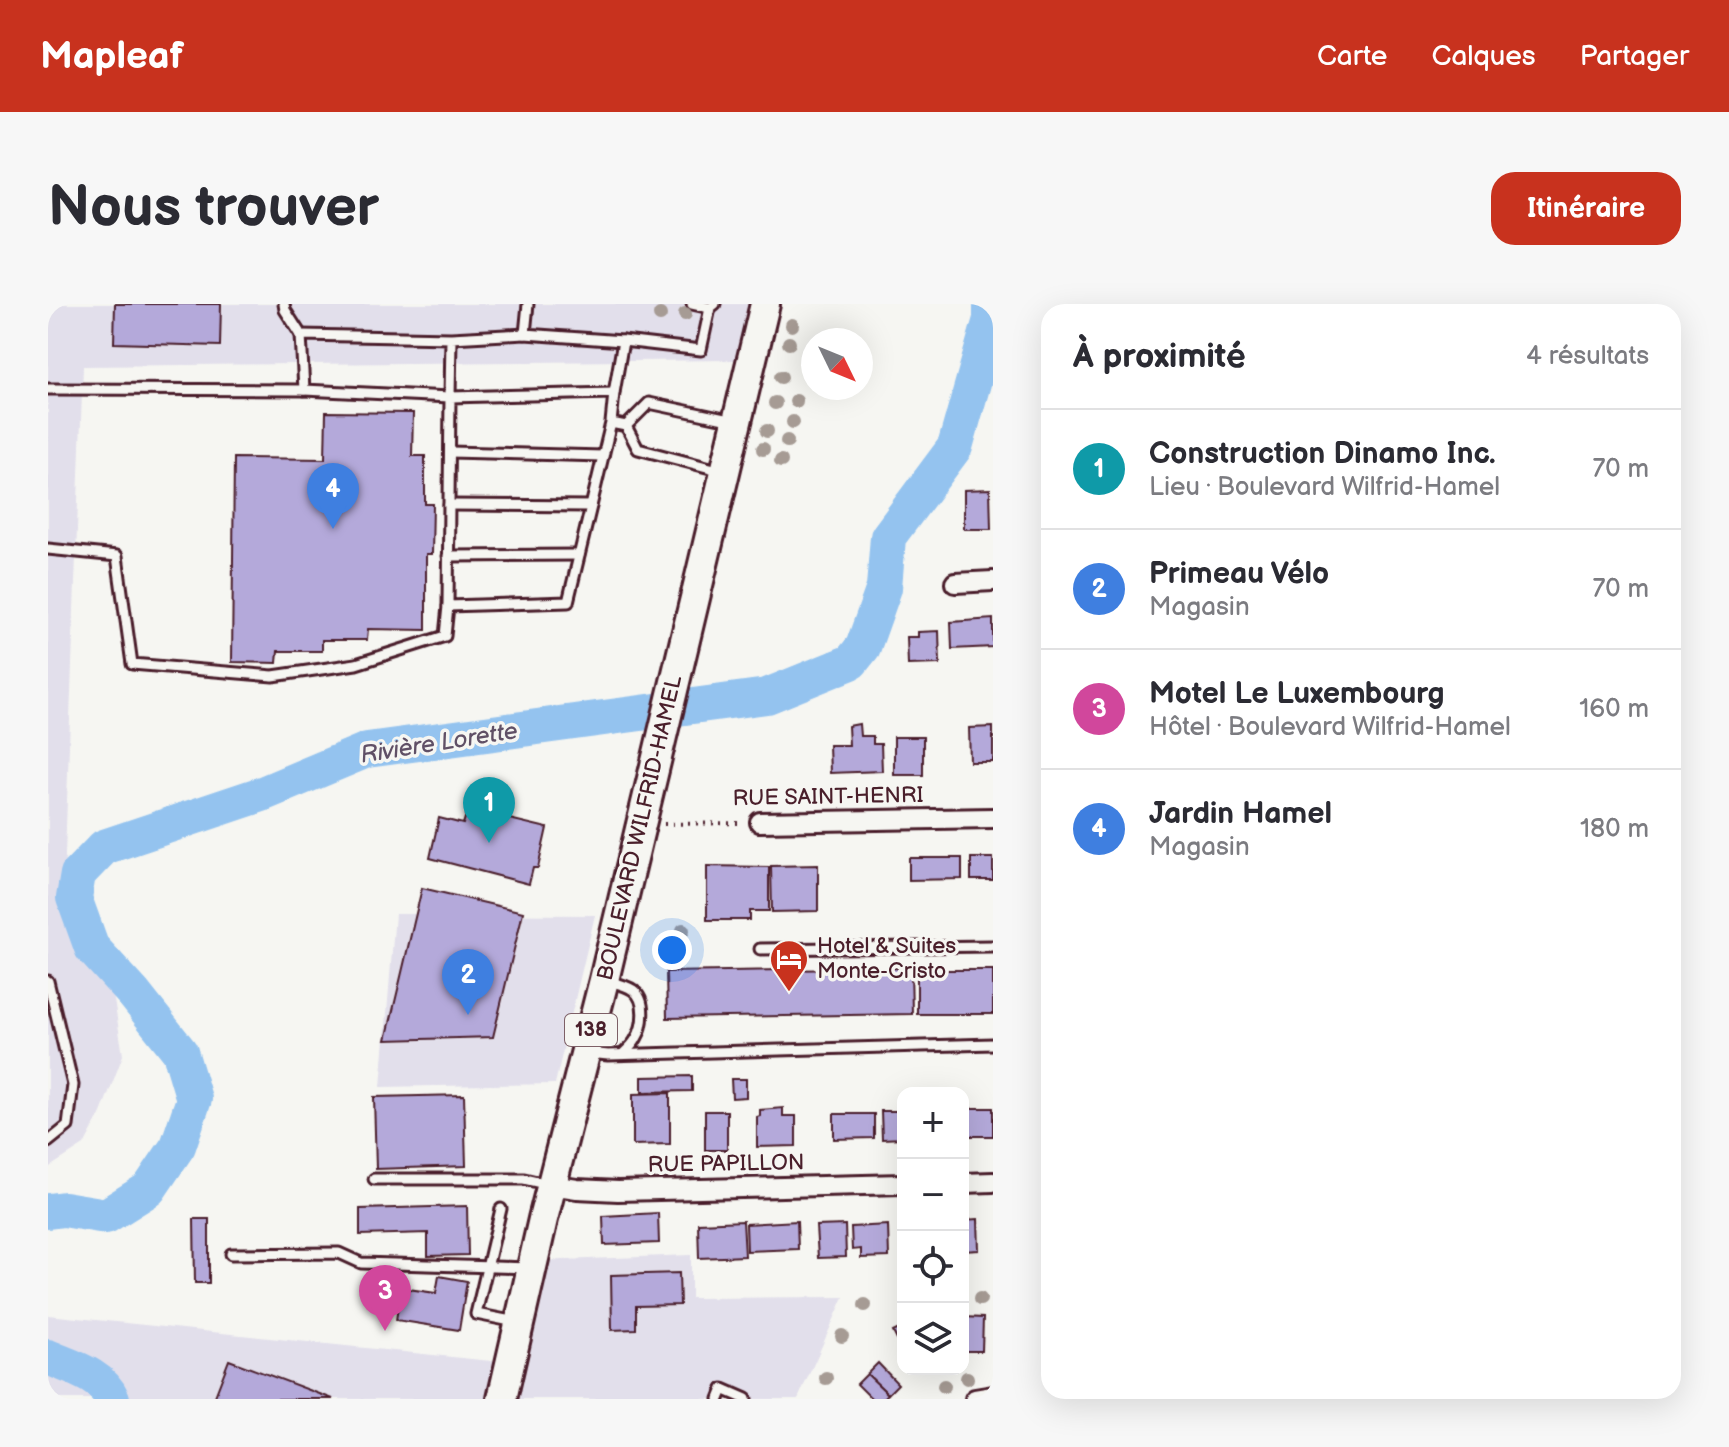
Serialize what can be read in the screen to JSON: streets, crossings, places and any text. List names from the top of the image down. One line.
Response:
{"streets":{"main road":["BOULEVARD WILFRID-HAMEL","138"],"street":["RUE SAINT-HENRI","RUE PAPILLON"]},"crossings":[["BOULEVARD WILFRID-HAMEL","RUE PAPILLON"]],"water":["Rivière Lorette"],"places":{"hotel":["Hotel & Suites Monte-Cristo"]},"north":"bottom right","page":{"header":"Mapleaf","nav":["Carte","Calques","Partager"],"buttons":"Itinéraire","title":"Nous trouver","heading":["À proximité","4 résultats"],"list":[{"mark":"1","name":"Construction Dinamo Inc.","note":"Lieu · Boulevard Wilfrid-Hamel","value":"70 m"},{"mark":"2","name":"Primeau Vélo","note":"Magasin","value":"70 m"},{"mark":"3","name":"Motel Le Luxembourg","note":"Hôtel · Boulevard Wilfrid-Hamel","value":"160 m"},{"mark":"4","name":"Jardin Hamel","note":"Magasin","value":"180 m"}],"pins":["4","1","2","3"],"map_buttons":["+","−"]}}
